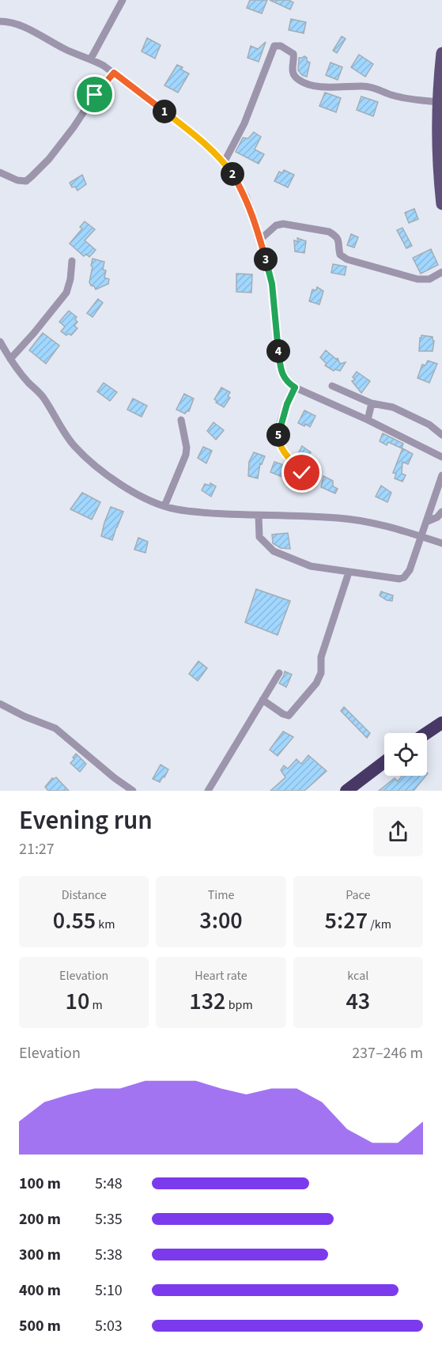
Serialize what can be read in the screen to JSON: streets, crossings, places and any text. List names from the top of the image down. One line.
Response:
{"page":{"pins":["1","2","3","4","5"],"heading":["Evening run","21:27"],"stats":[["Distance","0.55 km"],["Time","3:00"],["Pace","5:27 /km"],["Elevation","10 m"],["Heart rate","132 bpm"],["kcal","43"]],"chart":["Elevation","237–246 m"],"list":[{"name":"100 m","note":"5:48"},{"name":"200 m","note":"5:35"},{"name":"300 m","note":"5:38"},{"name":"400 m","note":"5:10"},{"name":"500 m","note":"5:03"}]}}
